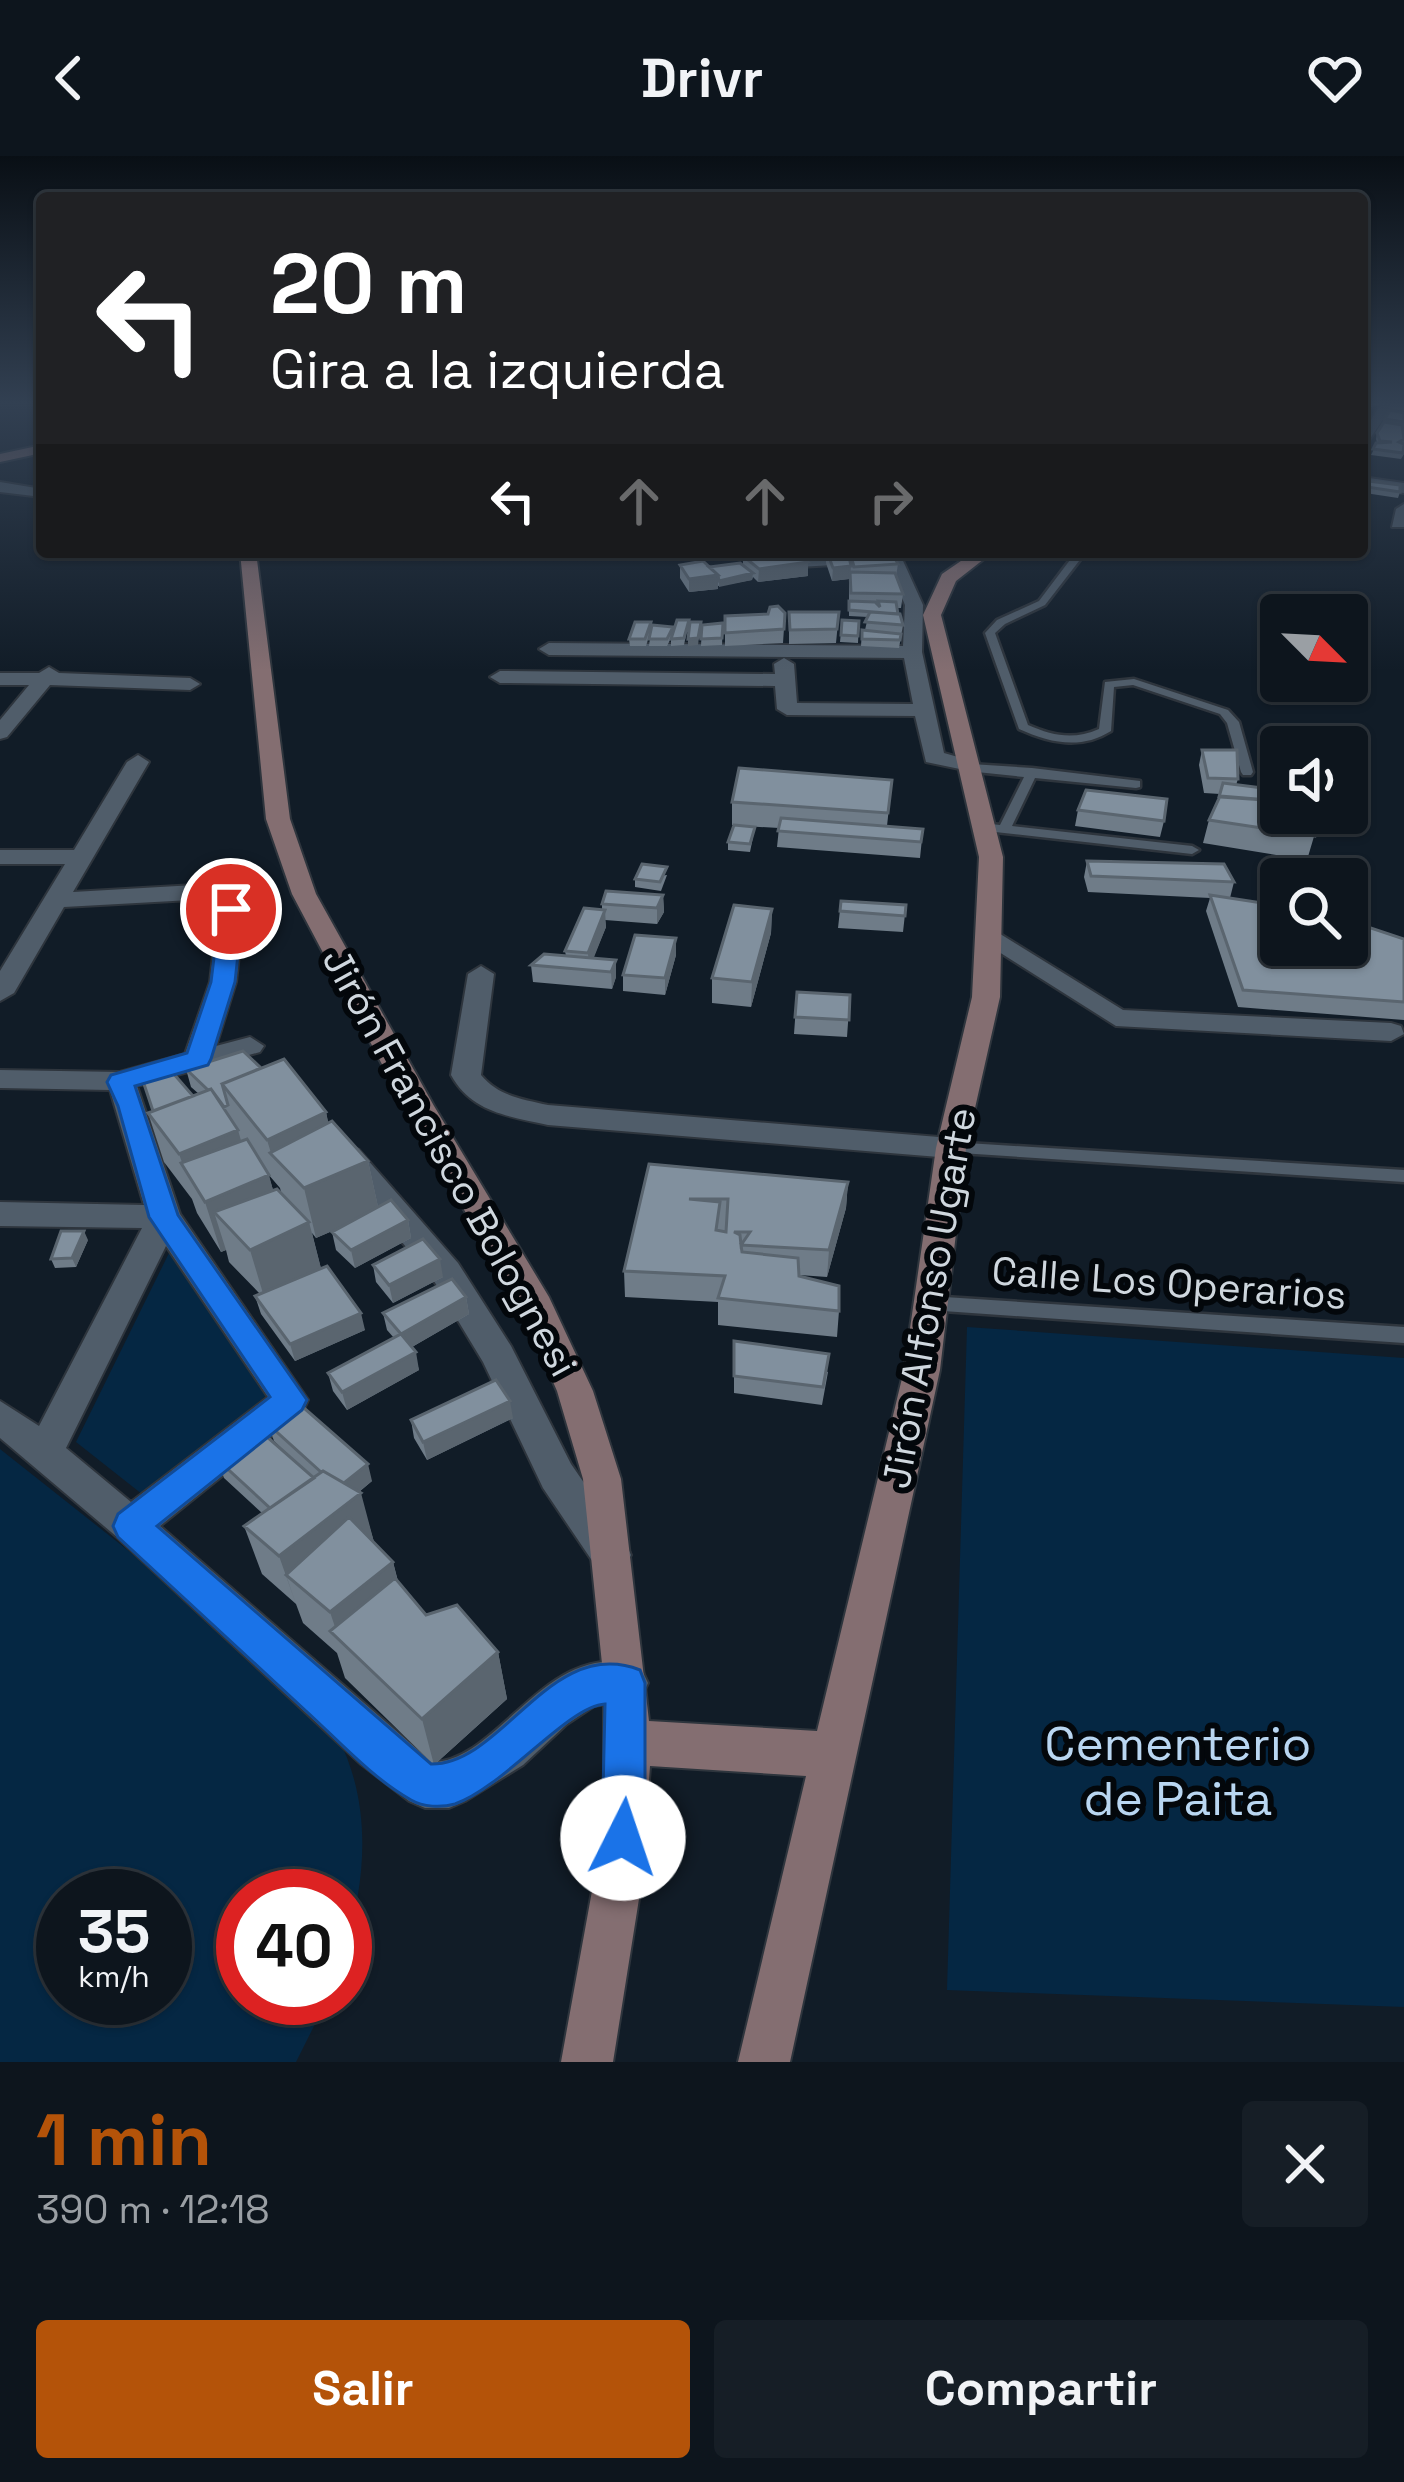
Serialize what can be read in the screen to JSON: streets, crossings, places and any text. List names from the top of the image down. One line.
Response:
{"streets":{"street":["Jirón Francisco Bolognesi","Jirón Alfonso Ugarte"],"lane":["Calle Los Operarios"]},"crossings":[["Calle Los Operarios","Jirón Alfonso Ugarte"]],"parks":["Cementerio de Paita"],"north":"bottom right","page":{"header":"Drivr","turn":["20 m","Gira a la izquierda"],"speed":"35 km/h","limit":"40","heading":["1 min","390 m · 12:18"],"buttons":["Salir","Compartir"]}}
